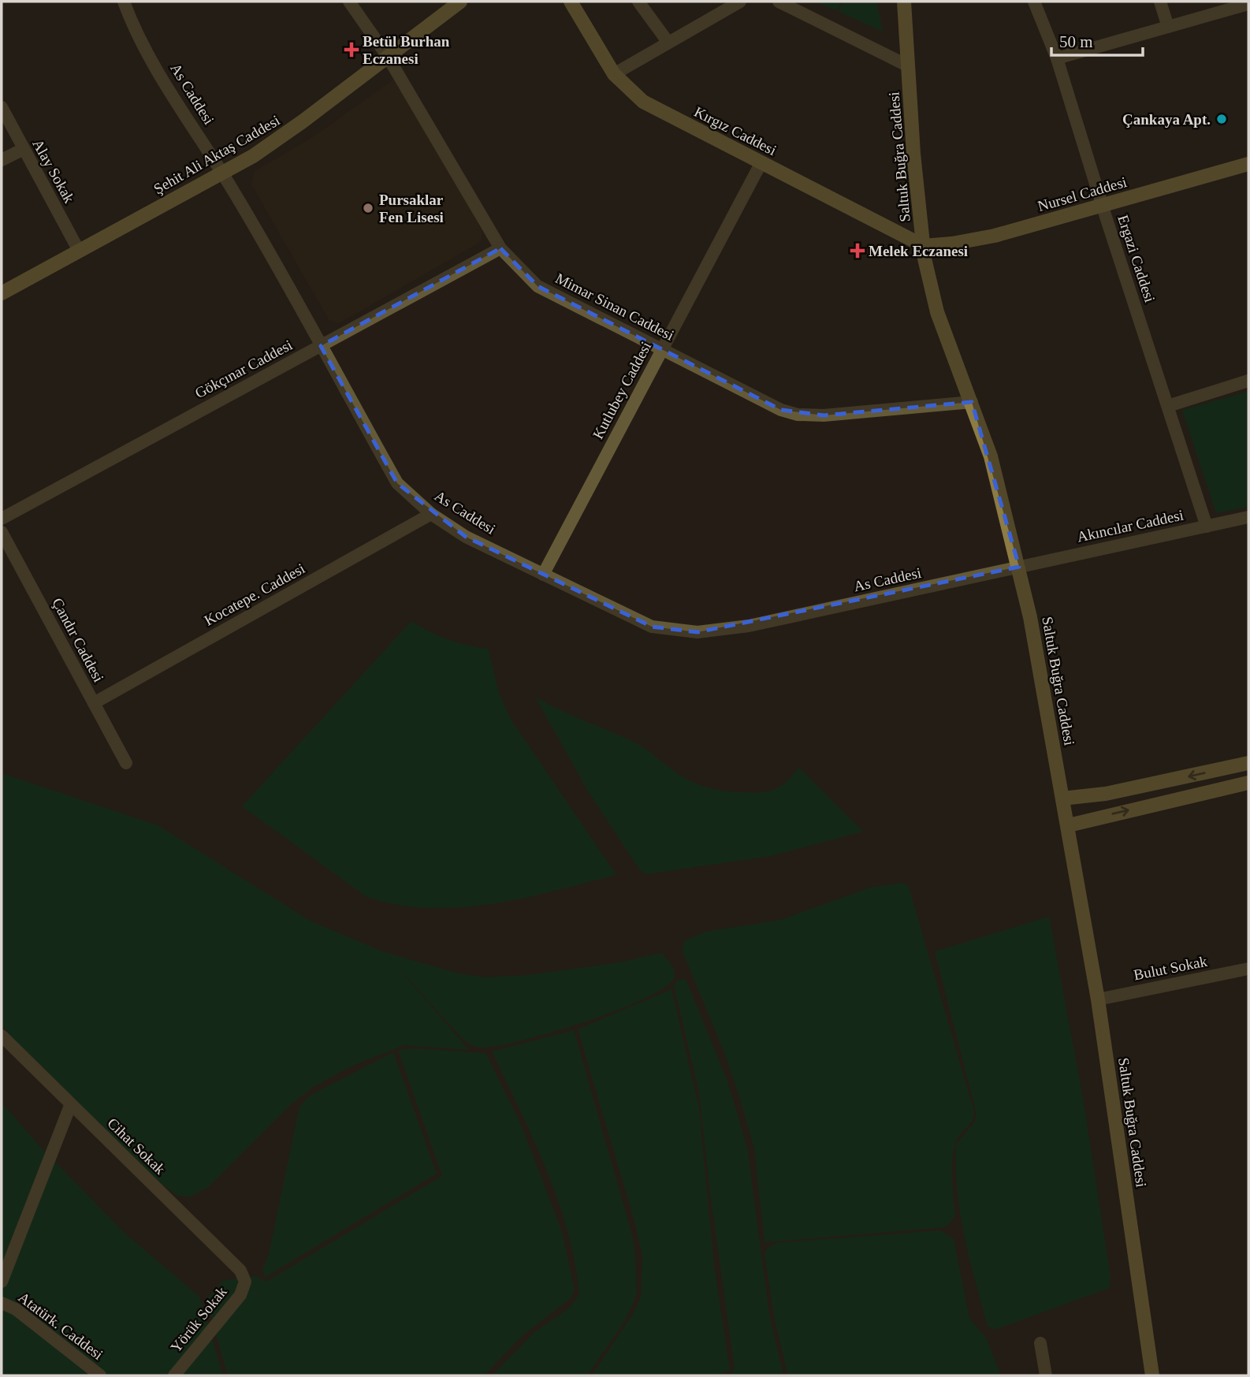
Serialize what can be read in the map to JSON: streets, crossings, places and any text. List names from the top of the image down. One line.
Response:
{"streets":{"street":["As Caddesi","Kırgız Caddesi","Şehit Ali Aktaş Caddesi","Saltuk Buğra Caddesi","Alay Sokak","Nursel Caddesi","Ergazi Caddesi","Mimar Sinan Caddesi","Gökçınar Caddesi","Kutlubey Caddesi","Akıncılar Caddesi","Kocatepe. Caddesi","Çandır Caddesi","Bulut Sokak","Cihat Sokak","Yörük Sokak","Atatürk. Caddesi"]},"crossings":[["As Caddesi","Şehit Ali Aktaş Caddesi"],["As Caddesi","Saltuk Buğra Caddesi"],["As Caddesi","Gökçınar Caddesi"],["As Caddesi","Kutlubey Caddesi"],["As Caddesi","Akıncılar Caddesi"],["As Caddesi","Kocatepe. Caddesi"],["Kırgız Caddesi","Saltuk Buğra Caddesi"],["Kırgız Caddesi","Nursel Caddesi"],["Kırgız Caddesi","Kutlubey Caddesi"],["Şehit Ali Aktaş Caddesi","Alay Sokak"],["Şehit Ali Aktaş Caddesi","Mimar Sinan Caddesi"],["Saltuk Buğra Caddesi","Nursel Caddesi"],["Saltuk Buğra Caddesi","Mimar Sinan Caddesi"],["Saltuk Buğra Caddesi","Akıncılar Caddesi"],["Saltuk Buğra Caddesi","Bulut Sokak"],["Nursel Caddesi","Ergazi Caddesi"],["Ergazi Caddesi","Akıncılar Caddesi"],["Mimar Sinan Caddesi","Gökçınar Caddesi"],["Mimar Sinan Caddesi","Kutlubey Caddesi"],["Kocatepe. Caddesi","Çandır Caddesi"],["Cihat Sokak","Yörük Sokak"]],"places":{"health":["Betül Burhan Eczanesi","Melek Eczanesi"],"other":["Çankaya Apt.","Pursaklar Fen Lisesi"]},"scale_bar":"50 m"}
